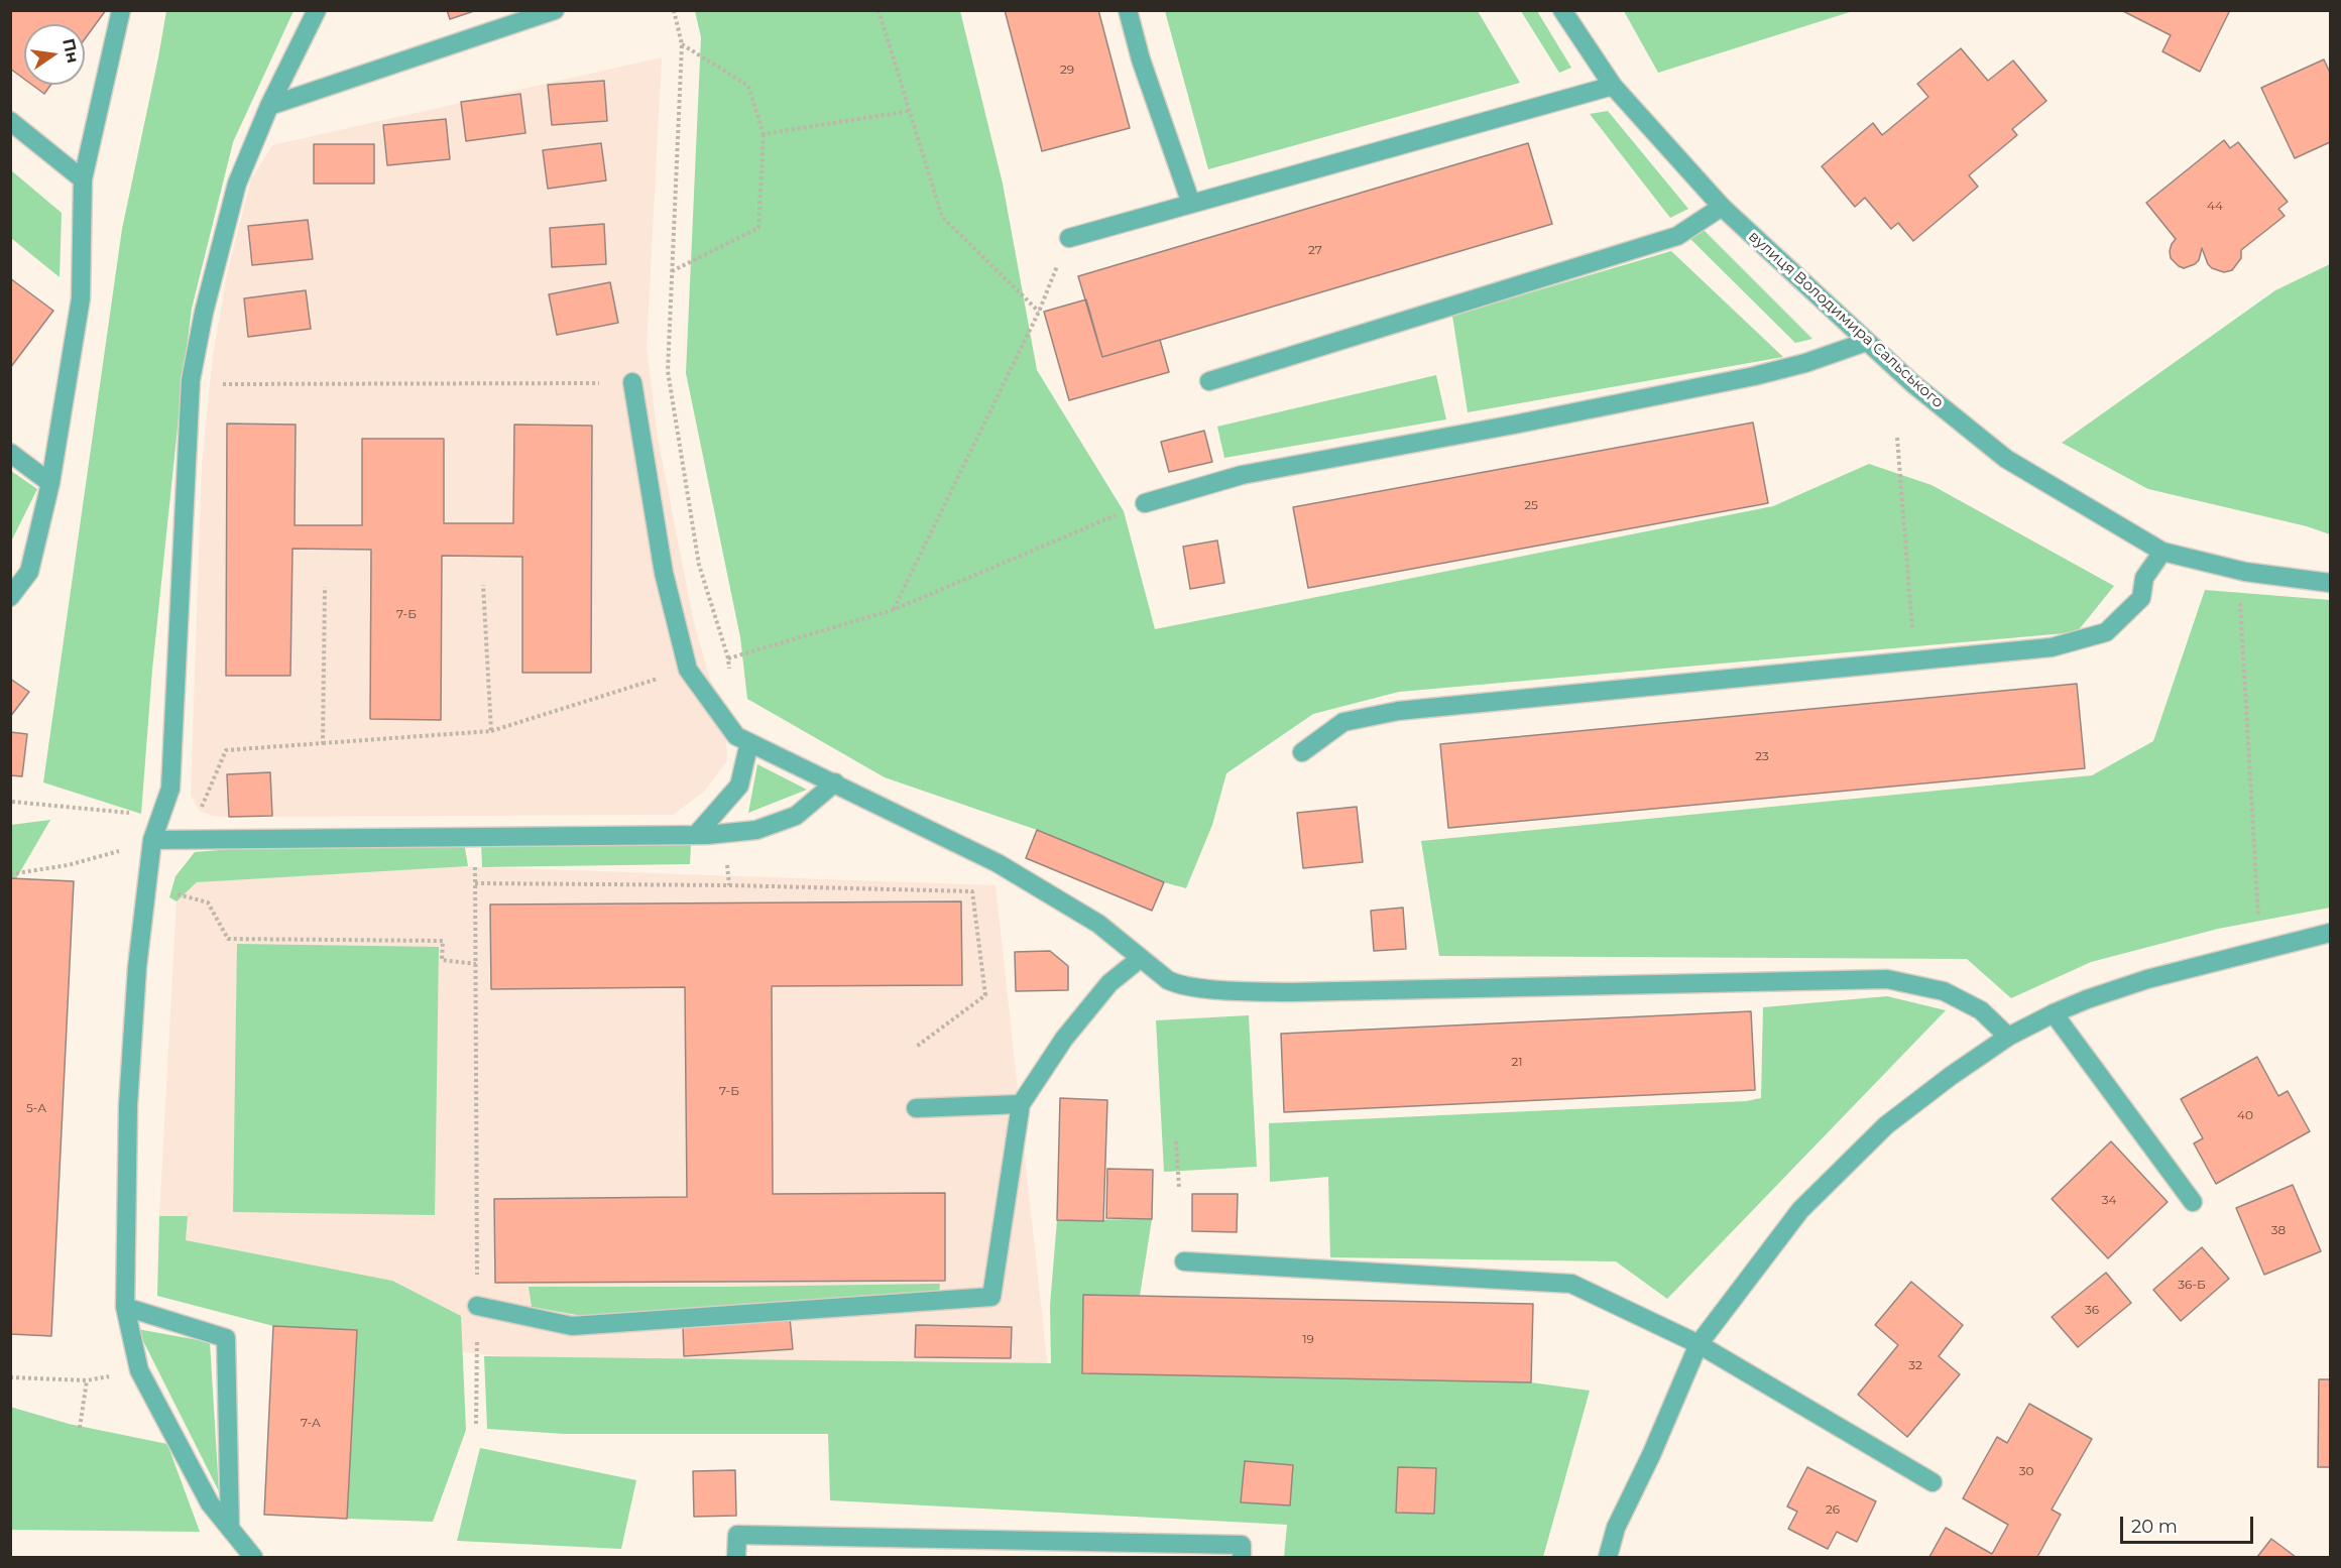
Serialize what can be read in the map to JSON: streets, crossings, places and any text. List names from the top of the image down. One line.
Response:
{"streets":{"street":["вулиця Володимира Сальського"]},"house_numbers":["29","44","27","25","7-Б","23","21","7-Б","5-А","40","34","38","36-Б","36","19","32","7-А","30","26"],"scale_bar":"20 m","north":"right"}
